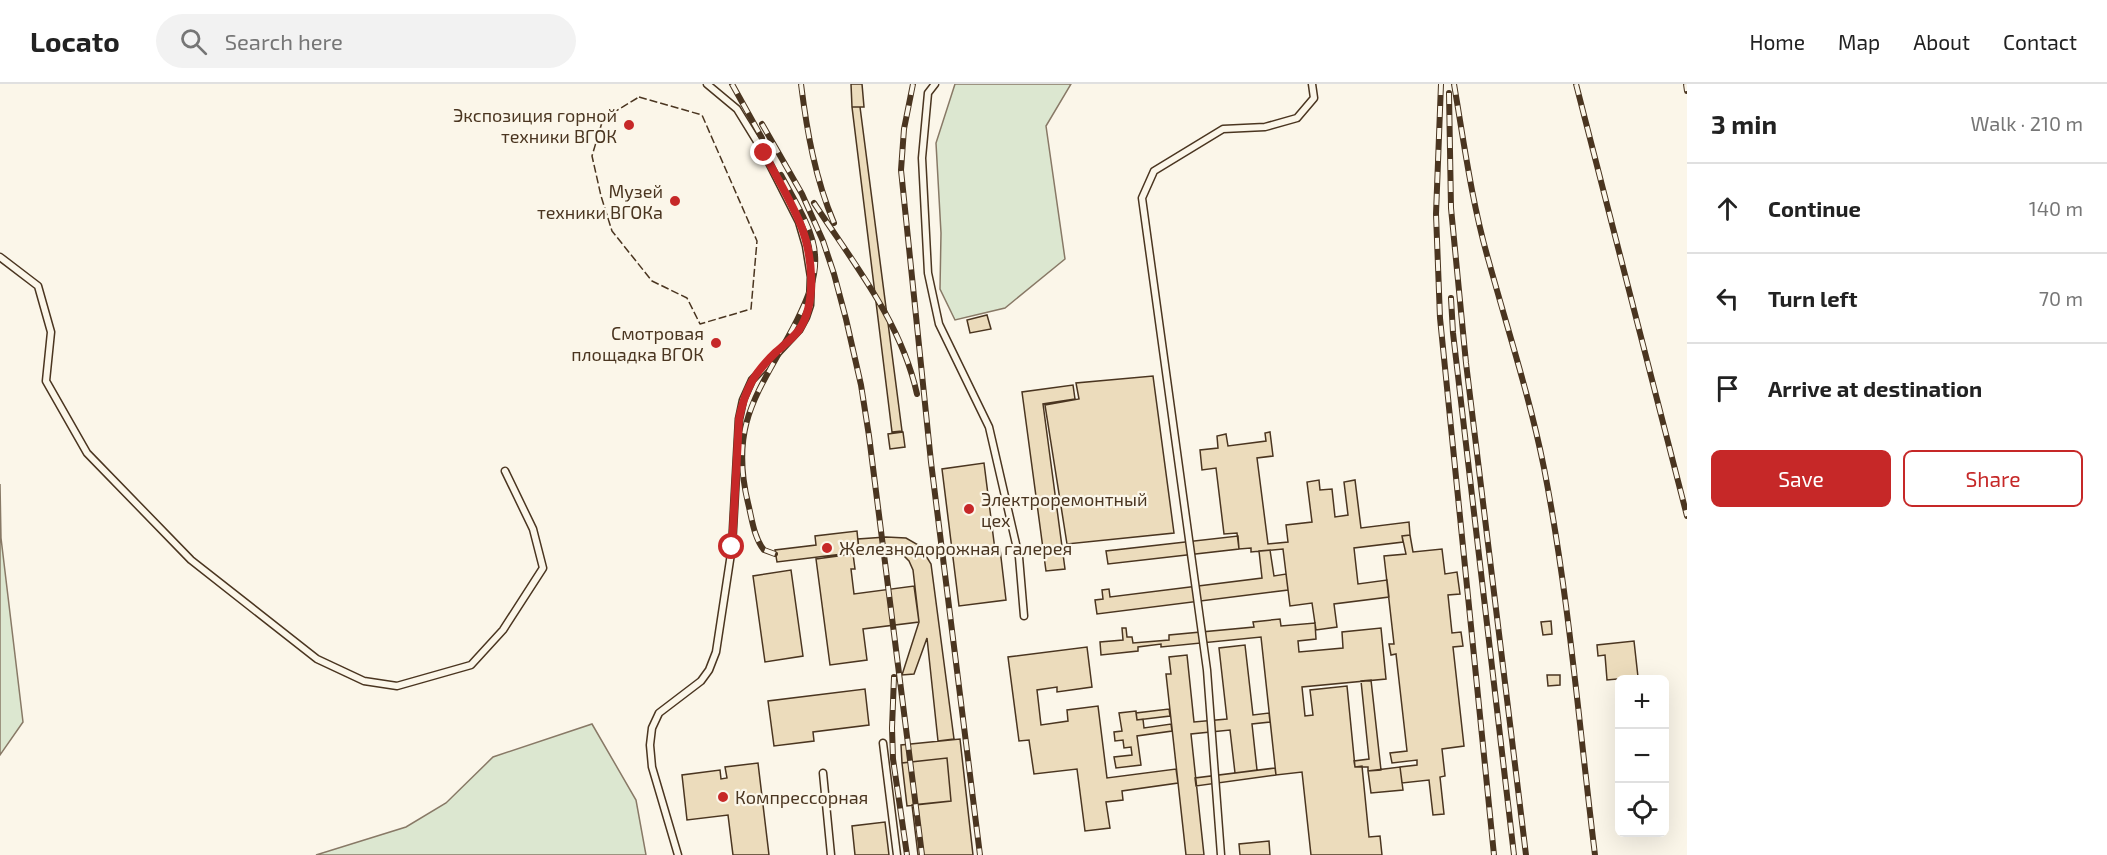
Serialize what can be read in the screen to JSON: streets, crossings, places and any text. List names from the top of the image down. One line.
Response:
{"places":["Экспозиция горной техники ВГОК","Музей техники ВГОКа","Смотровая площадка ВГОК","Электроремонтный цех","Железнодорожная галерея","Компрессорная"],"page":{"header":"Locato","search":"Search here","nav":["Home","Map","About","Contact"],"heading":["3 min","Walk · 210 m"],"list":[["Continue","140 m"],["Turn left","70 m"],"Arrive at destination"],"buttons":["Save","Share"],"map_buttons":["+","−"]}}
